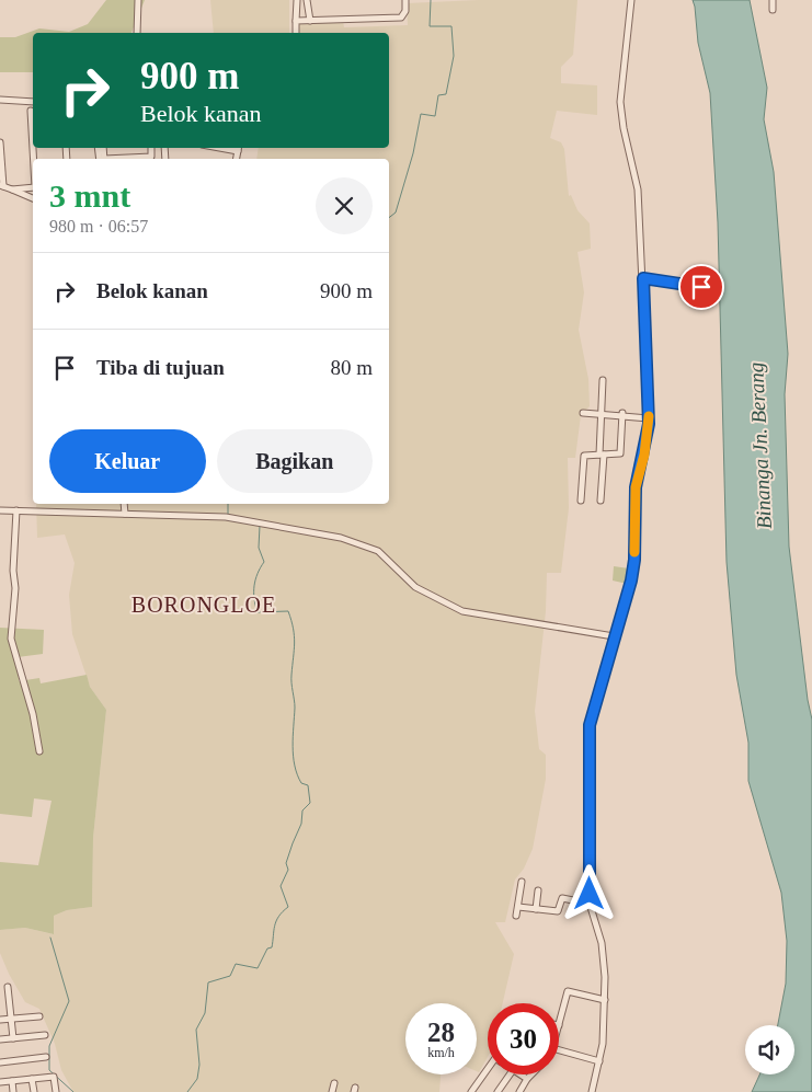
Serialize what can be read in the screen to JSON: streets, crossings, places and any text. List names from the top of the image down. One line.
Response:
{"districts":["BORONGLOE"],"water":["Binanga Jn. Berang"],"page":{"turn":["900 m","Belok kanan"],"heading":["3 mnt","980 m · 06:57"],"list":[{"name":"Belok kanan","value":"900 m"},{"name":"Tiba di tujuan","value":"80 m"}],"buttons":["Keluar","Bagikan"],"speed":"28 km/h","limit":"30"}}
